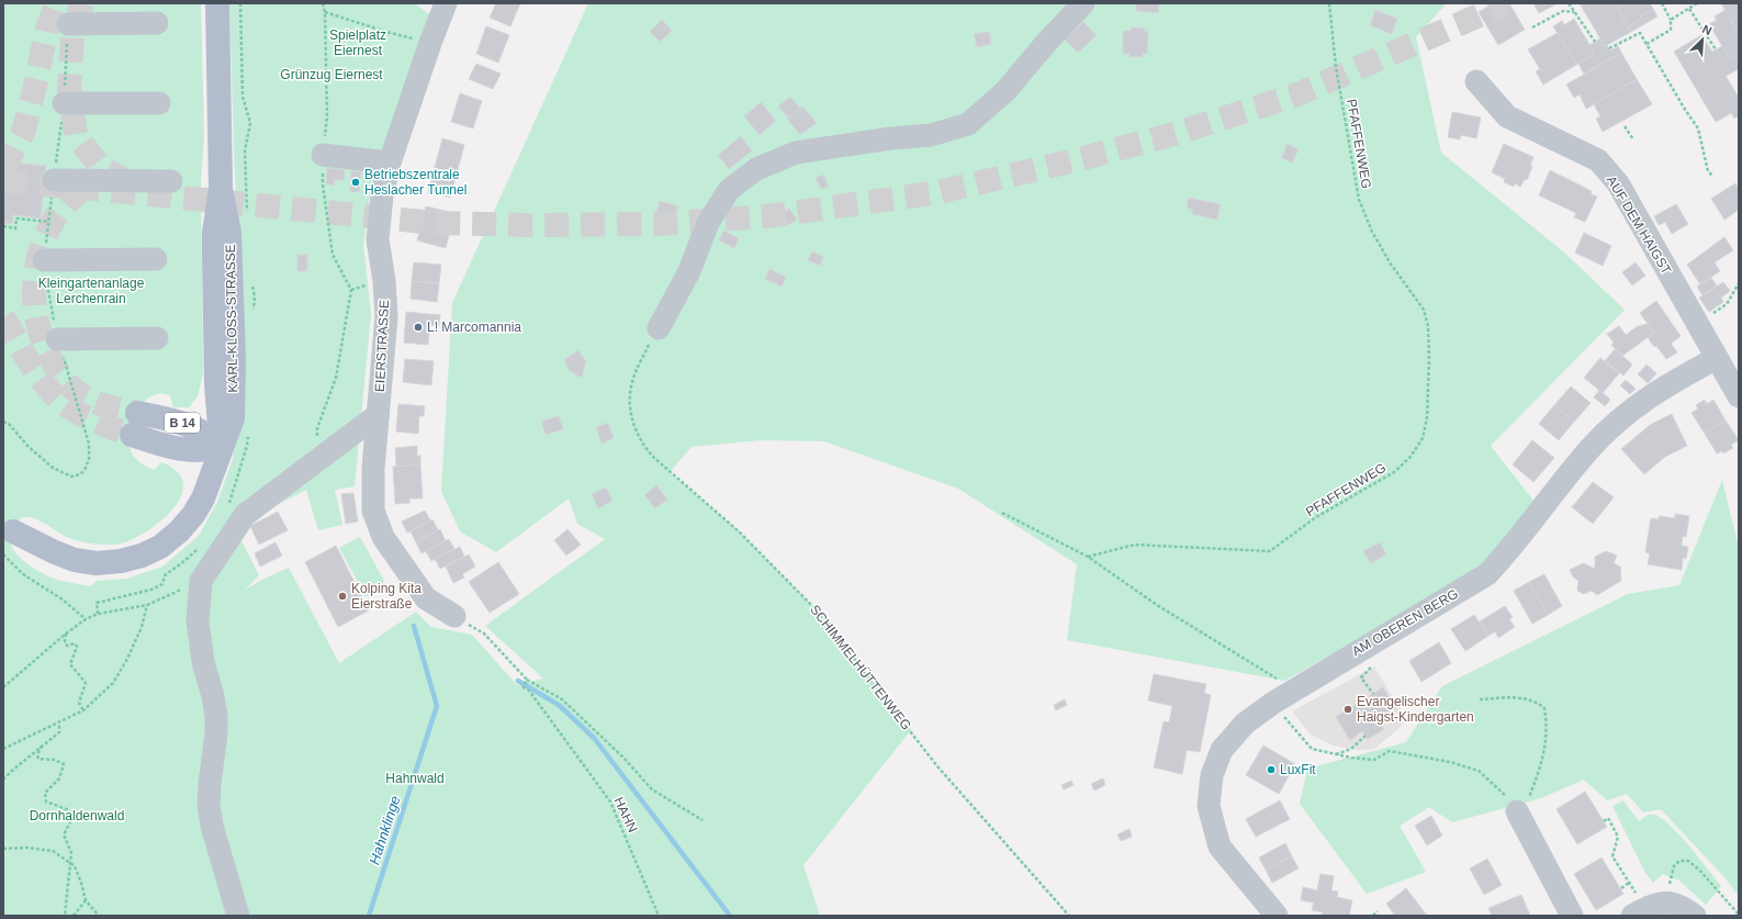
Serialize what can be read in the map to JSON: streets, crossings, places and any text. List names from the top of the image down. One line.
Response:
{"streets":{"main road":["KARL-KLOSS-STRASSE","B 14"],"street":["AUF DEM HAIGST","EIERSTRASSE","AM OBEREN BERG"],"path":["PFAFFENWEG","SCHIMMELHÜTTENWEG","HAHN"]},"crossings":[["AUF DEM HAIGST","AM OBEREN BERG"],["KARL-KLOSS-STRASSE","B 14"]],"water":["Hahnklinge"],"parks":["Spielplatz Eiernest","Grünzug Eiernest","Kleingartenanlage Lerchenrain","Hahnwald","Dornhaldenwald"],"places":["Betriebszentrale Heslacher Tunnel","L! Marcomannia","Kolping Kita Eierstraße","Evangelischer Haigst-Kindergarten","LuxFit"],"north":"top right"}
